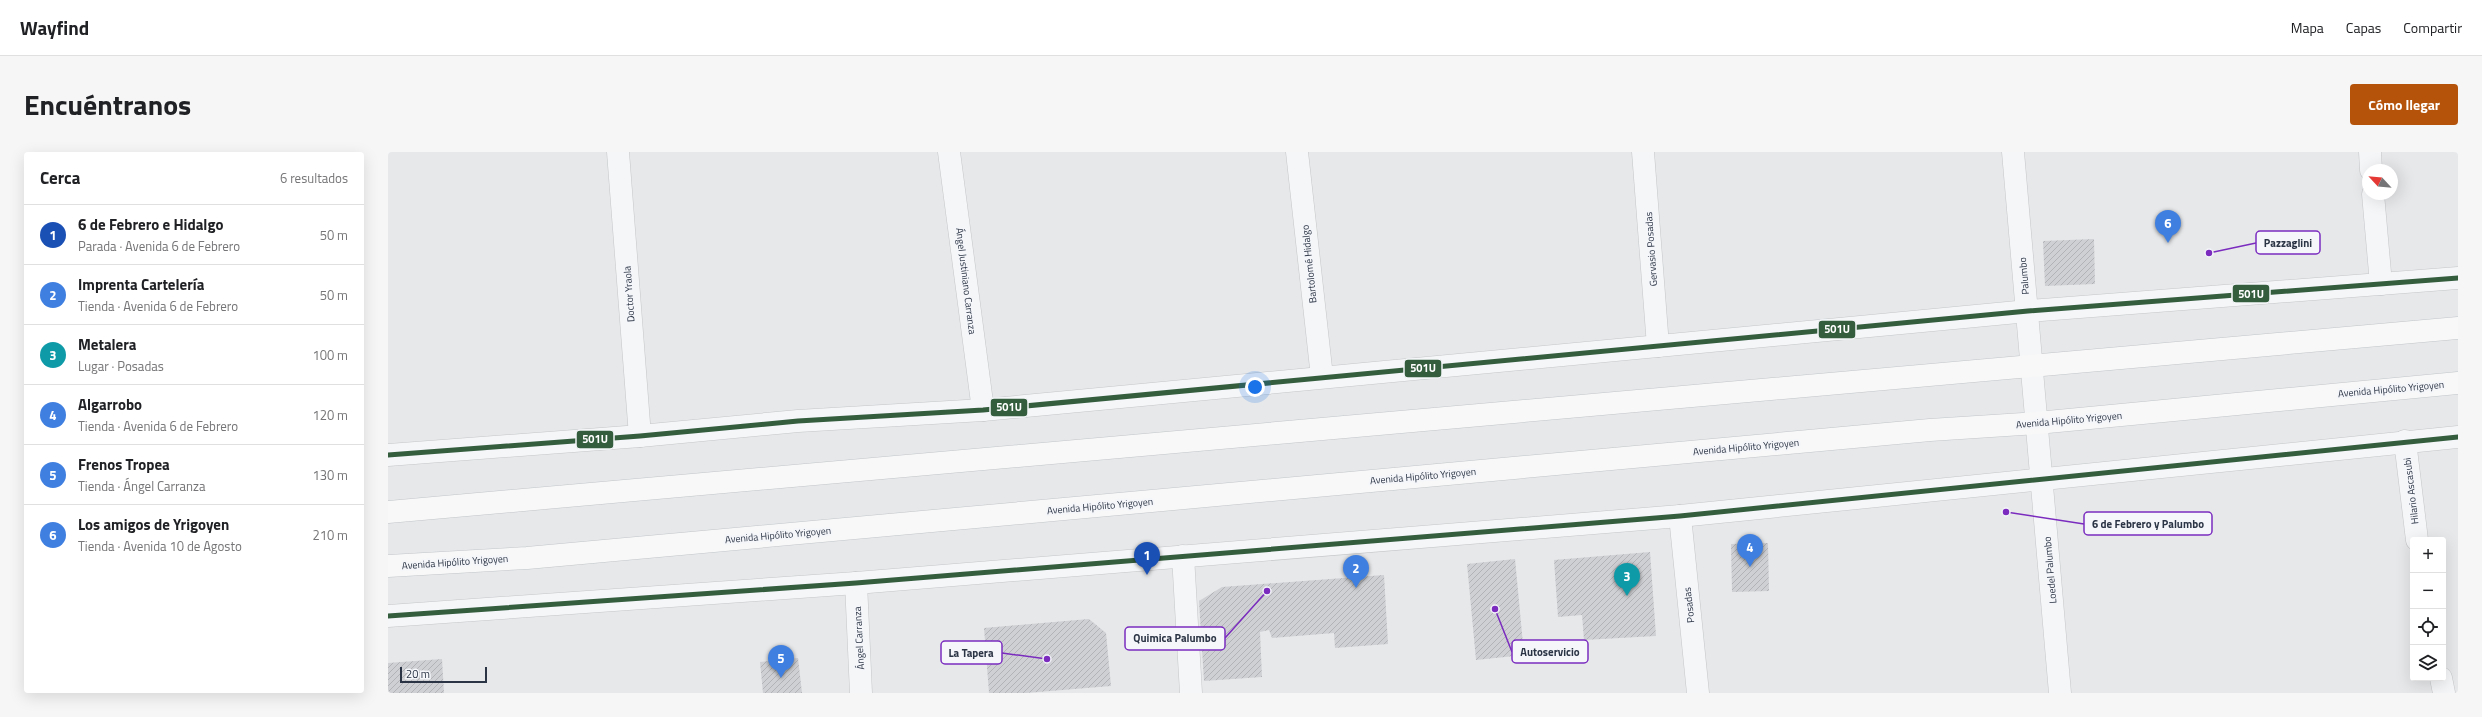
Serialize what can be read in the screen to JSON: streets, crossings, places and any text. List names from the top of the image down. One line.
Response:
{"streets":{"main road":["Avenida Hipólito Yrigoyen"],"street":["Gervasio Posadas","Bartolomé Hidalgo","Palumbo","Ángel Justiniano Carranza","Doctor Yraola","Hilario Ascasubi","Loedel Palumbo","Posadas","Ángel Carranza"]},"crossings":[["Palumbo","Avenida Hipólito Yrigoyen"],["Palumbo","Loedel Palumbo"],["Avenida Hipólito Yrigoyen","Loedel Palumbo"]],"places":["Pazzaglini","6 de Febrero y Palumbo","Quimica Palumbo","Autoservicio","La Tapera"],"lines":["transit line 501U"],"scale_bar":"20 m","north":"top left","page":{"header":"Wayfind","nav":["Mapa","Capas","Compartir"],"title":"Encuéntranos","buttons":"Cómo llegar","heading":["Cerca","6 resultados"],"list":[{"mark":"1","name":"6 de Febrero e Hidalgo","note":"Parada · Avenida 6 de Febrero","value":"50 m"},{"mark":"2","name":"Imprenta Cartelería","note":"Tienda · Avenida 6 de Febrero","value":"50 m"},{"mark":"3","name":"Metalera","note":"Lugar · Posadas","value":"100 m"},{"mark":"4","name":"Algarrobo","note":"Tienda · Avenida 6 de Febrero","value":"120 m"},{"mark":"5","name":"Frenos Tropea","note":"Tienda · Ángel Carranza","value":"130 m"},{"mark":"6","name":"Los amigos de Yrigoyen","note":"Tienda · Avenida 10 de Agosto","value":"210 m"}],"pins":["6","4","1","2","3","5"],"map_buttons":["+","−"],"scale":"20 m"}}
